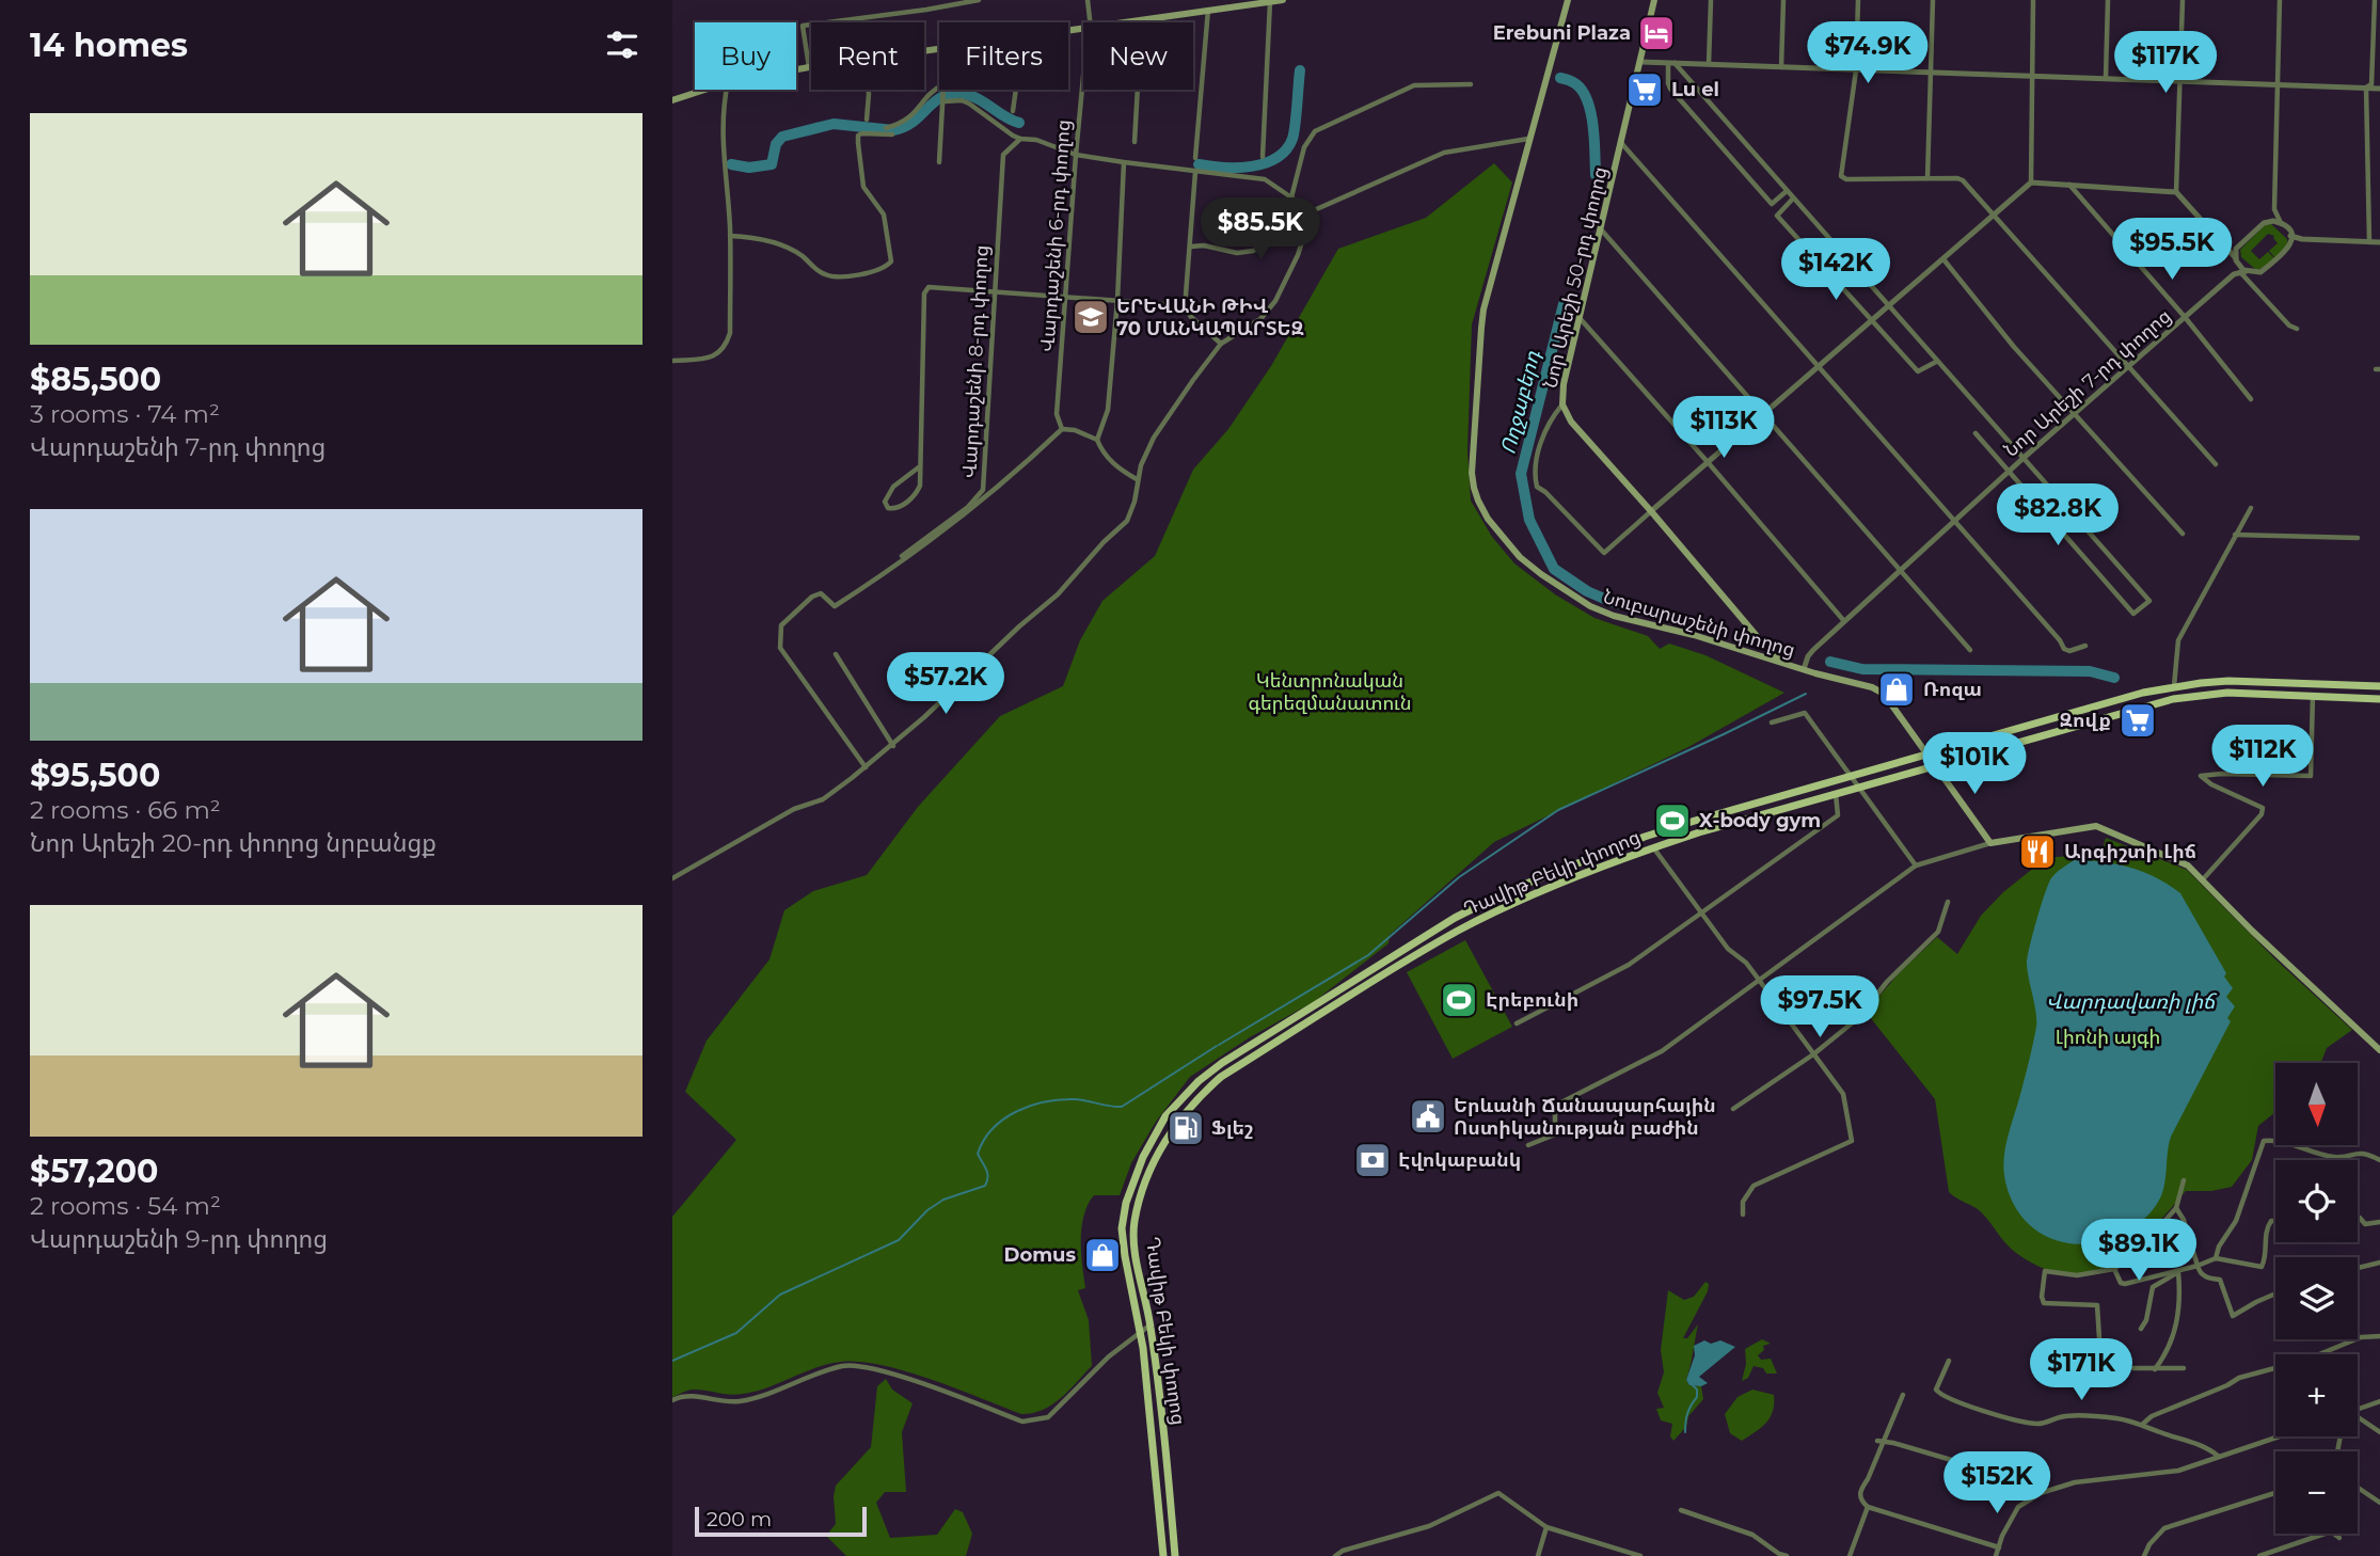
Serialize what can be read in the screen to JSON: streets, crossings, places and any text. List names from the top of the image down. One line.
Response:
{"streets":{"main road":["Նոր Արեշի 50-րդ փողոց","Նուբարաշենի փողոց","Դավիթ Բեկի փողոց"],"street":["Վարդաշենի 6-րդ փողոց","Վարդաշենի 8-րդ փողոց","Նոր Արեշի 7-րդ փողոց"]},"crossings":[["Նոր Արեշի 50-րդ փողոց","Նուբարաշենի փողոց"],["Նոր Արեշի 7-րդ փողոց","Նուբարաշենի փողոց"],["Նուբարաշենի փողոց","Դավիթ Բեկի փողոց"]],"water":["Ողջաբերդ","Վարդավառի լիճ"],"parks":["Կենտրոնական գերեզմանատուն","Լիոնի այգի"],"places":{"hotel":["Erebuni Plaza"],"supermarket":["Lu el","Զովք"],"school or university":["ԵՐԵՎԱՆԻ ԹԻՎ 70 ՄԱՆԿԱՊԱՐՏԵԶ"],"shop":["Ռոզա","Domus"],"sports":["X-body gym","Էրեբունի"],"restaurant":["Արգիշտի Լիճ"],"public building":["Երևանի Ճանապարհային Ոստիկանության բաժին"],"fuel station":["Ֆլեշ"],"bank":["Էվոկաբանկ"]},"scale_bar":"200 m","north":"bottom","page":{"heading":"14 homes","price":["$74.9K","$117K","$85.5K","$95.5K","$142K","$113K","$82.8K","$57.2K","$112K","$101K","$97.5K","$89.1K","$171K","$152K"],"chip":["Buy","Rent","Filters","New"],"list":[{"name":"$85,500","note":"3 rooms · 74 m² · Վարդաշենի 7-րդ փողոց"},{"name":"$95,500","note":"2 rooms · 66 m² · Նոր Արեշի 20-րդ փողոց նրբանցք"},{"name":"$57,200","note":"2 rooms · 54 m² · Վարդաշենի 9-րդ փողոց"}],"map_buttons":["+","−"],"scale":"200 m"}}
